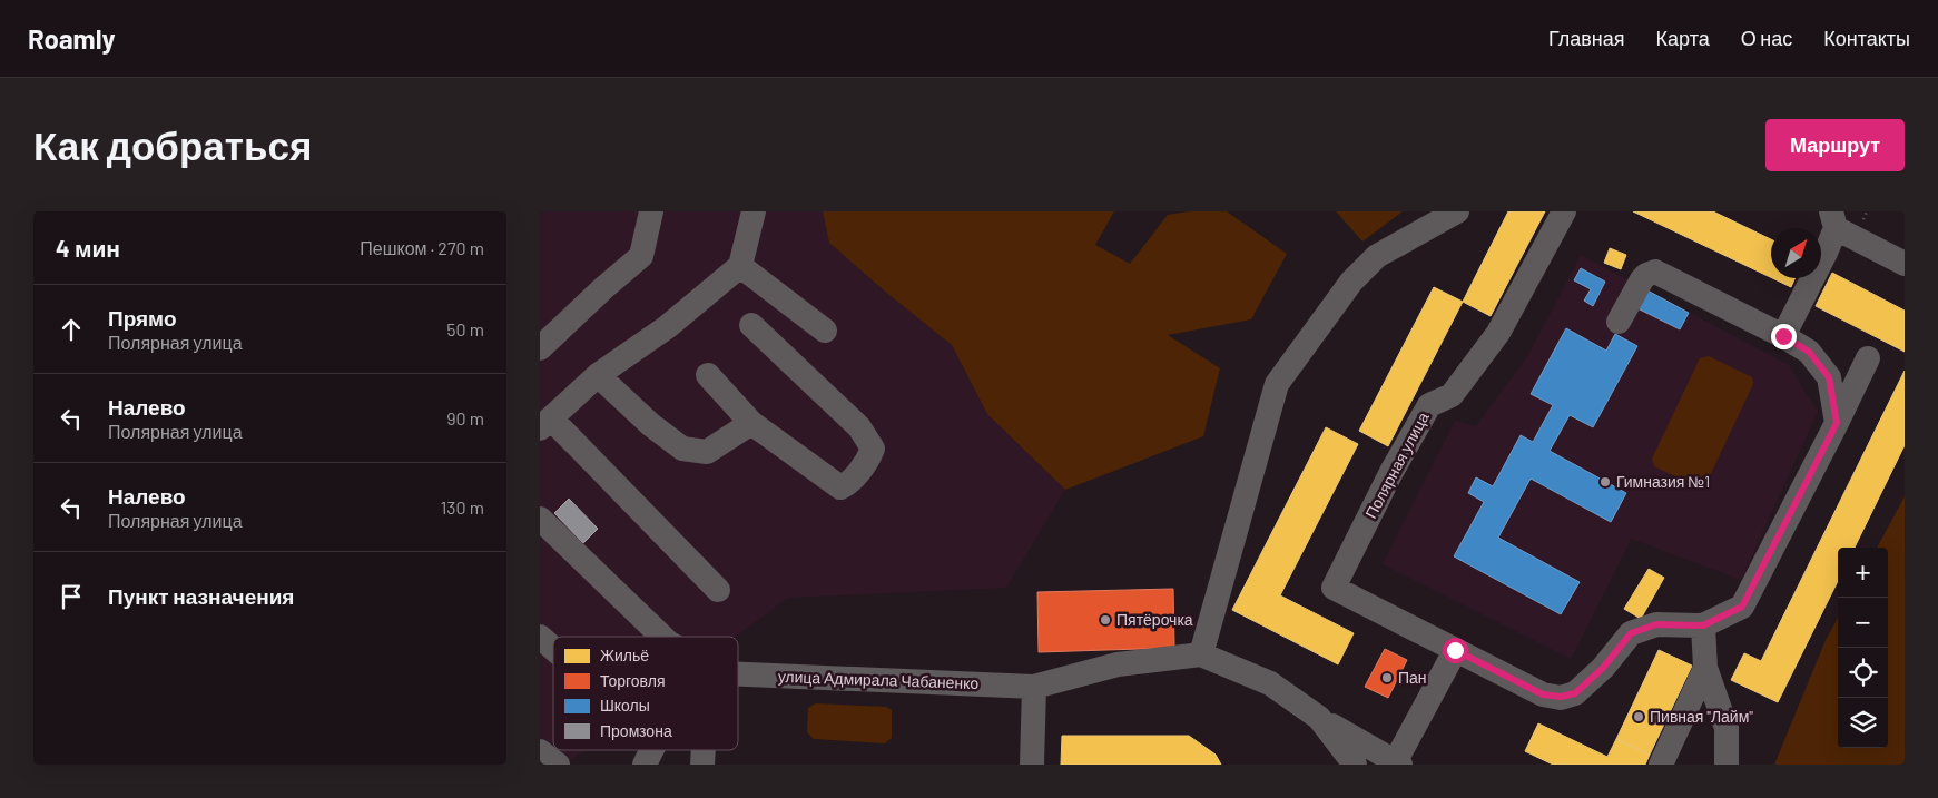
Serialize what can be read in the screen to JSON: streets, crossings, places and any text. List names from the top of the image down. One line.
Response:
{"streets":{"street":["Полярная улица","улица Адмирала Чабаненко"]},"places":["Гимназия №1","Пятёрочка","Пан","Пивная \"Лайм\""],"legend":["Жильё","Торговля","Школы","Промзона"],"north":"top right","page":{"header":"Roamly","nav":["Главная","Карта","О нас","Контакты"],"buttons":"Маршрут","title":"Как добраться","heading":["4 мин","Пешком · 270 m"],"list":[["Прямо","Полярная улица","50 m"],["Налево","Полярная улица","90 m"],["Налево","Полярная улица","130 m"],"Пункт назначения"],"map_buttons":["+","−"]}}
